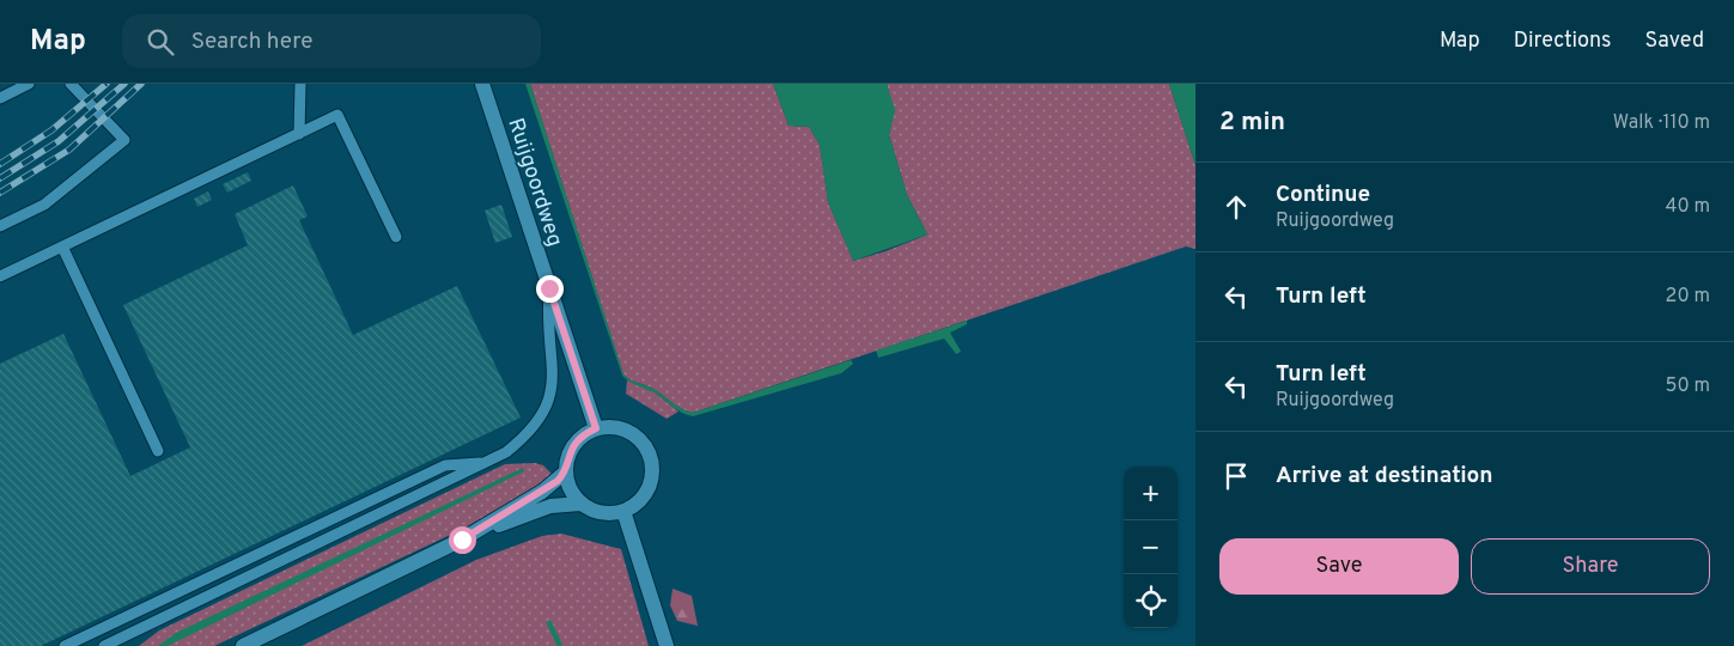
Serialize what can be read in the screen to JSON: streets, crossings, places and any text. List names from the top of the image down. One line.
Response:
{"streets":{"street":["Ruijgoordweg"]},"page":{"header":"Map","search":"Search here","nav":["Map","Directions","Saved"],"heading":["2 min","Walk · 110 m"],"list":[["Continue","Ruijgoordweg","40 m"],["Turn left","20 m"],["Turn left","Ruijgoordweg","50 m"],"Arrive at destination"],"map_buttons":["+","−"],"buttons":["Save","Share"]}}
